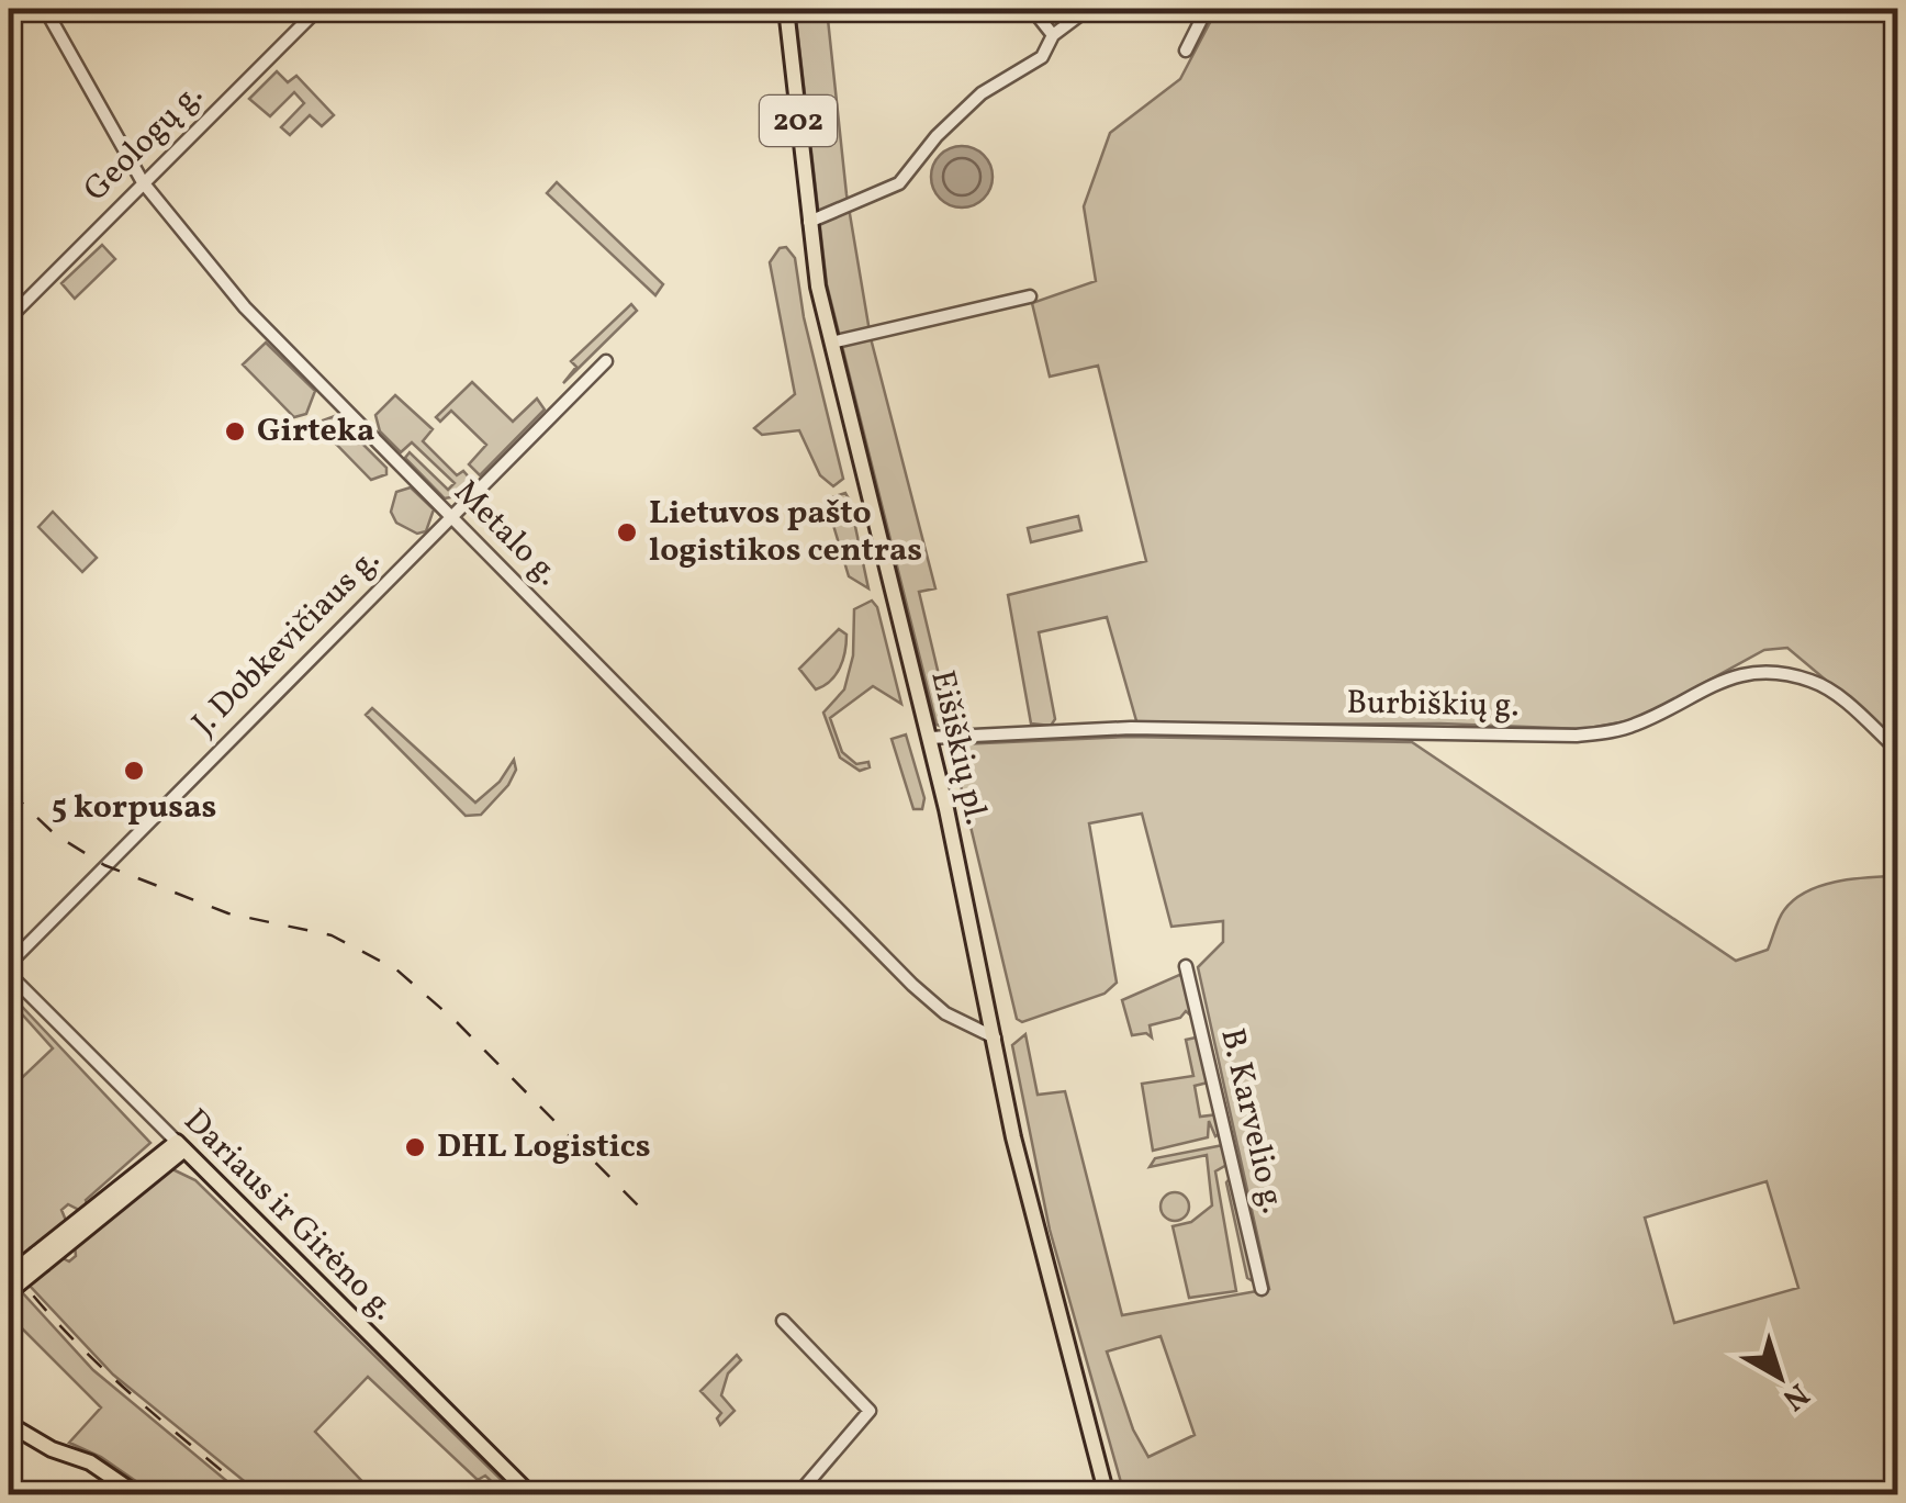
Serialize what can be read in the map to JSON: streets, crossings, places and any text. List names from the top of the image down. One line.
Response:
{"streets":{"main road":["202","Eišiškių pl.","Dariaus ir Girėno g."],"street":["Geologų g.","Metalo g.","J. Dobkevičiaus g.","Burbiškių g.","B. Karvelio g."]},"crossings":[["Geologų g.","Metalo g."],["Metalo g.","J. Dobkevičiaus g."],["Metalo g.","Eišiškių pl."],["Burbiškių g.","Eišiškių pl."]],"places":["Girteka","Lietuvos pašto logistikos centras","5 korpusas","DHL Logistics"],"north":"bottom right"}
